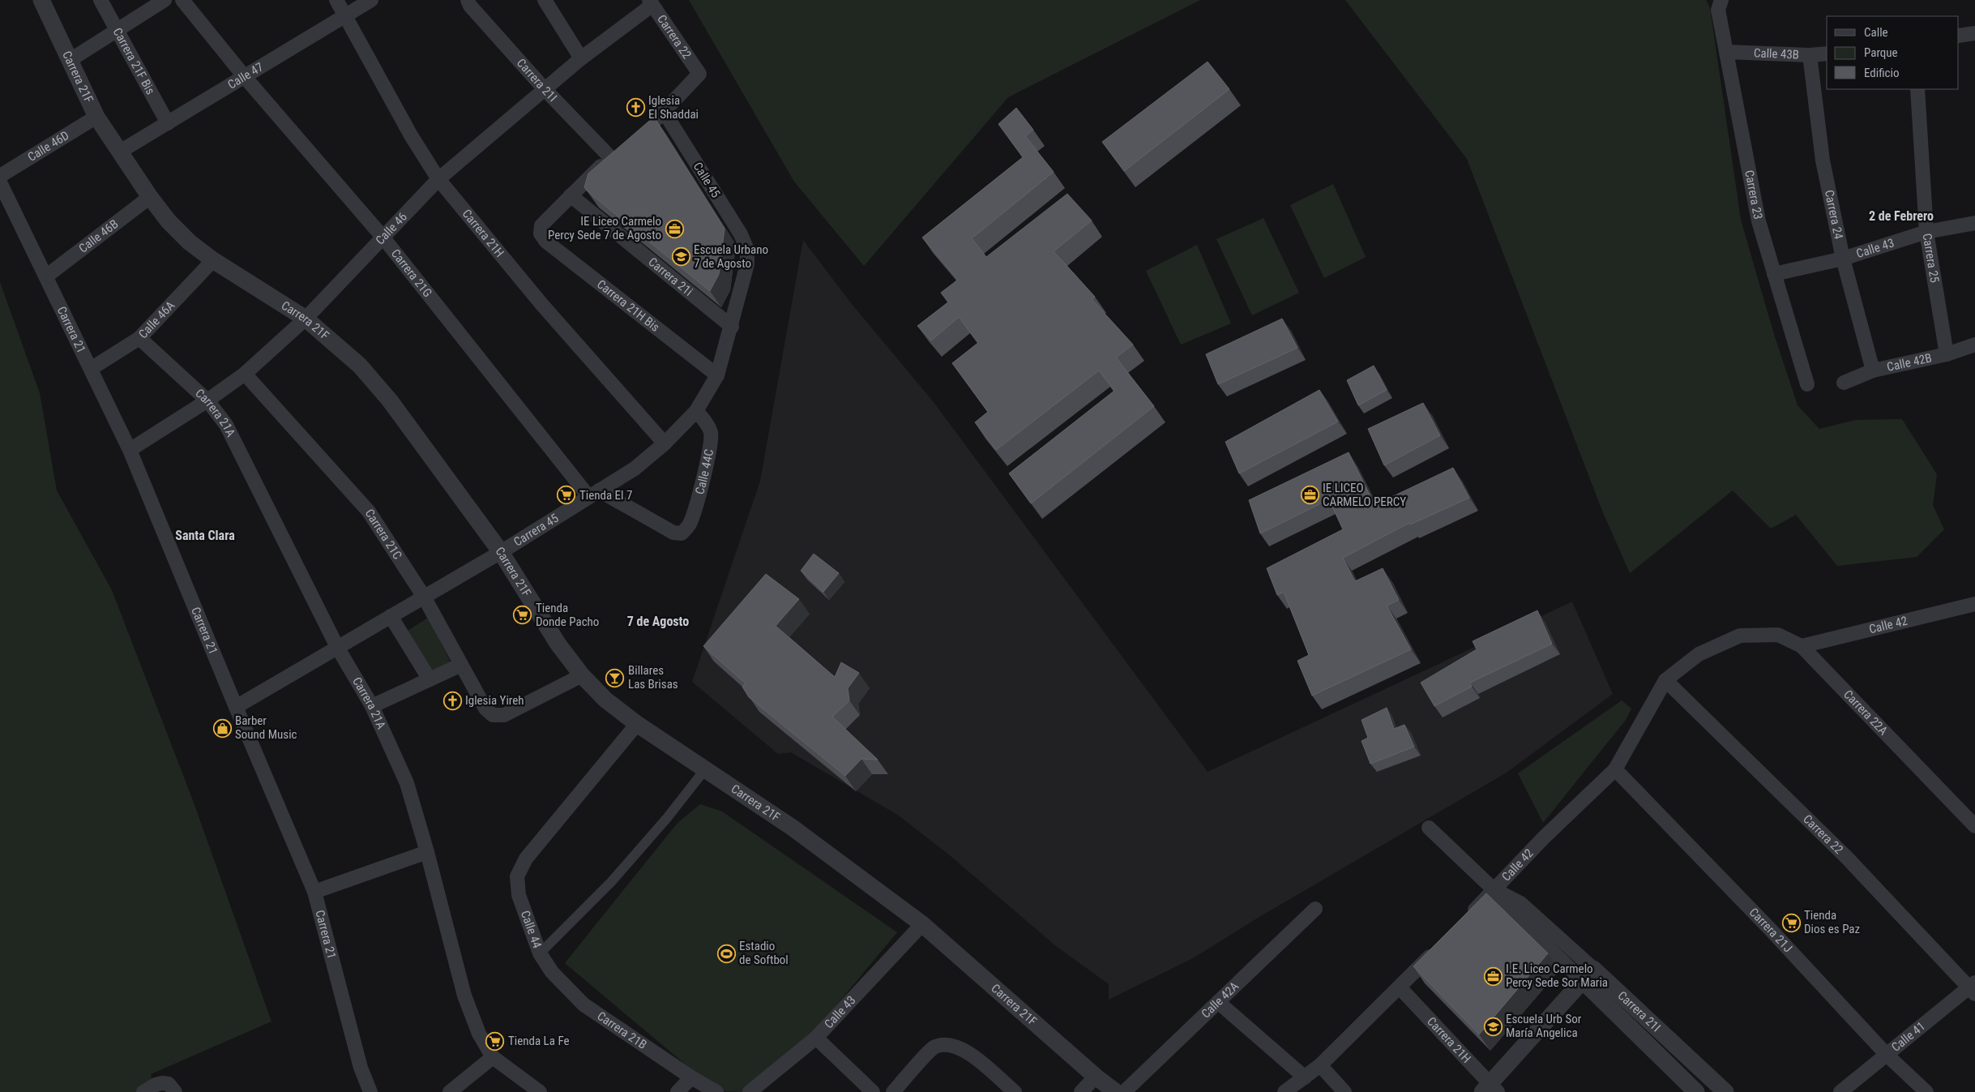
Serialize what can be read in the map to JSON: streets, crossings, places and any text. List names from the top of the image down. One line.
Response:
{"streets":{"street":["Carrera 22","Calle 43B","Carrera 21F Bis","Calle 47","Carrera 21F","Carrera 21I","Calle 46D","Calle 45","Carrera 23","Carrera 24","Calle 46","Carrera 21H","Calle 46B","Calle 43","Carrera 25","Carrera 21G","Carrera 21i","Carrera 21H Bis","Calle 46A","Carrera 21","Calle 42B","Carrera 21A","Calle 44C","Carrera 45","Carrera 21C","Calle 42","Carrera 22A","Calle 44","Carrera 21J","Calle 42A","Carrera 21B","Calle 41"]},"crossings":[["Carrera 22","Calle 45"],["Carrera 22","Calle 46"],["Carrera 22","Calle 42"],["Carrera 22","Calle 41"],["Calle 43B","Carrera 23"],["Calle 43B","Carrera 24"],["Carrera 21F Bis","Calle 47"],["Calle 47","Carrera 21F"],["Calle 47","Carrera 21H"],["Calle 47","Carrera 21G"],["Carrera 21F","Calle 46D"],["Carrera 21F","Calle 46"],["Carrera 21F","Calle 46B"],["Carrera 21F","Calle 43"],["Carrera 21F","Calle 46A"],["Carrera 21F","Carrera 45"],["Carrera 21F","Carrera 21C"],["Carrera 21F","Calle 44"],["Carrera 21I","Calle 46"],["Carrera 21I","Calle 42"],["Calle 45","Carrera 45"],["Carrera 23","Calle 43"],["Carrera 24","Calle 43"],["Carrera 24","Calle 42B"],["Calle 46","Carrera 21H"],["Calle 46","Carrera 21G"],["Calle 46","Carrera 21"],["Calle 46","Carrera 21A"],["Calle 46","Carrera 21C"],["Carrera 21H","Carrera 45"],["Calle 46B","Carrera 21"],["Calle 43","Carrera 25"],["Carrera 25","Calle 42B"],["Carrera 21G","Calle 44C"],["Carrera 21G","Carrera 45"],["Carrera 21i","Carrera 21H Bis"],["Carrera 21i","Carrera 45"],["Carrera 21H Bis","Carrera 45"],["Calle 46A","Carrera 21"],["Calle 46A","Carrera 21A"],["Carrera 21","Carrera 45"],["Carrera 21A","Carrera 45"],["Calle 44C","Carrera 45"],["Carrera 45","Carrera 21C"],["Calle 42","Carrera 22A"],["Calle 42","Carrera 21J"],["Calle 44","Carrera 21B"],["Carrera 21J","Calle 41"]],"districts":["2 de Febrero","Santa Clara","7 de Agosto"],"places":{"church":["Iglesia El Shaddai","Iglesia Yireh"],"office":["IE Liceo Carmelo Percy Sede 7 de Agosto","IE LICEO CARMELO PERCY","I.E. Liceo Carmelo Percy Sede Sor Maria"],"school or university":["Escuela Urbano 7 de Agosto","Escuela Urb Sor María Angelica"],"supermarket":["Tienda El 7","Tienda Donde Pacho","Tienda Dios es Paz","Tienda La Fe"],"bar":["Billares Las Brisas"],"shop":["Barber Sound Music"],"sports":["Estadio de Softbol"]},"legend":["Calle","Parque","Edificio"]}
